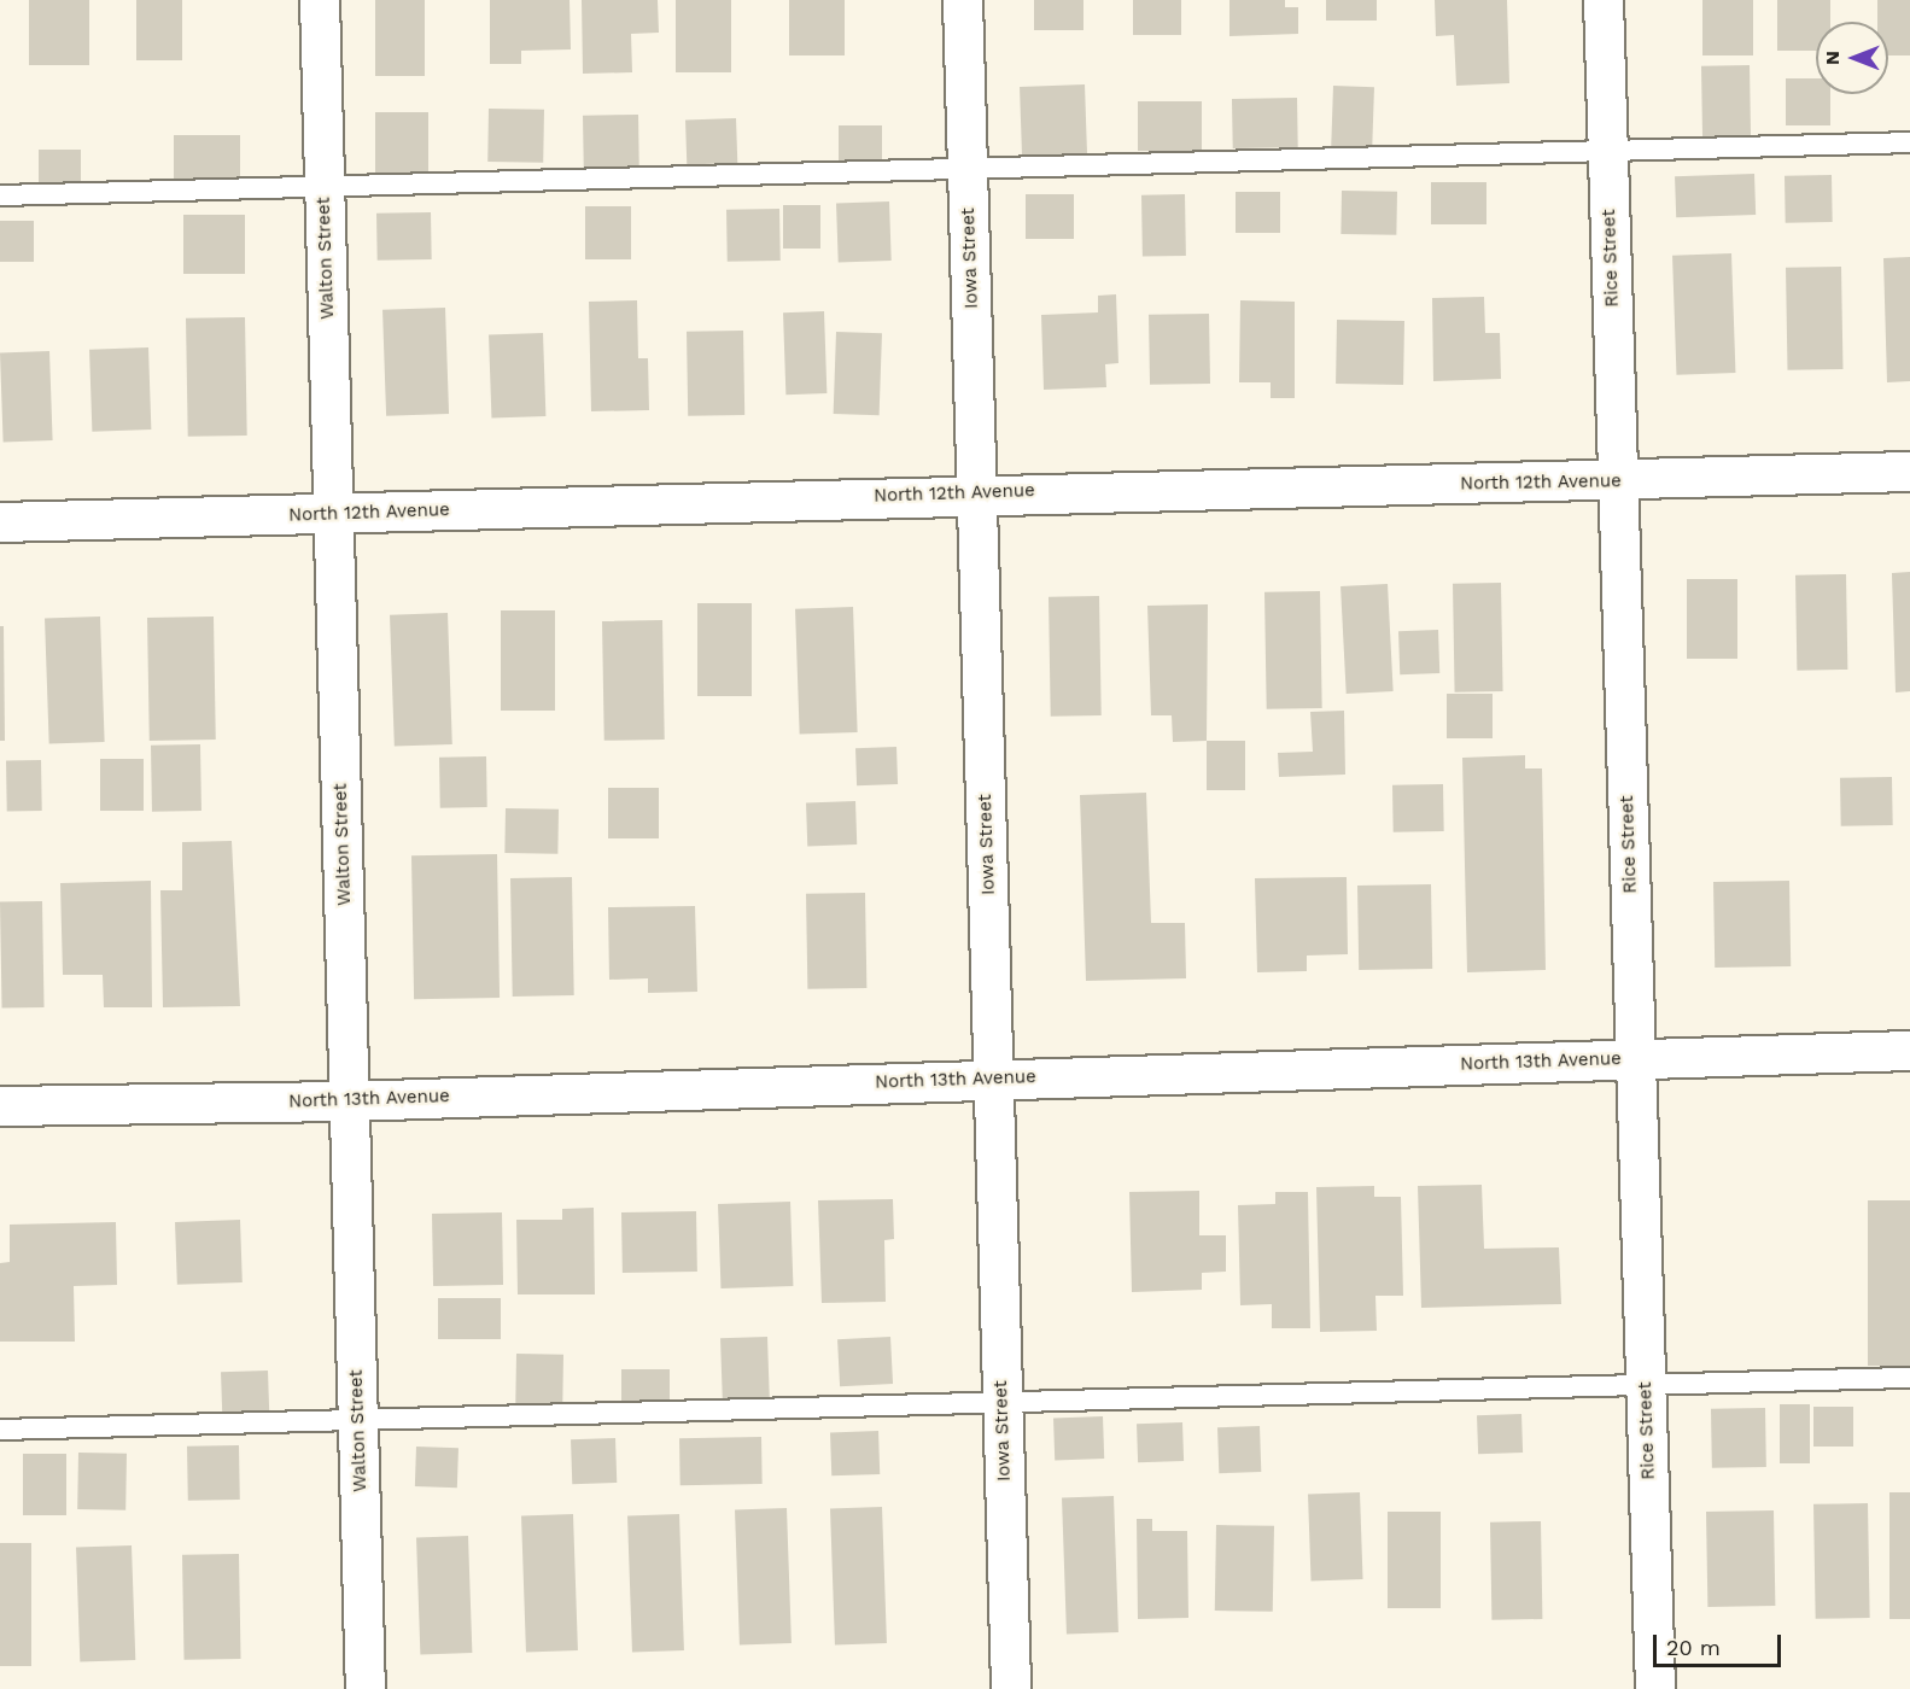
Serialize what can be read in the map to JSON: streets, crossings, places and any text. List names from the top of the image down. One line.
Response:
{"streets":{"street":["Walton Street","Iowa Street","Rice Street","North 12th Avenue","North 13th Avenue"]},"crossings":[["Walton Street","North 12th Avenue"],["Walton Street","North 13th Avenue"],["Iowa Street","North 12th Avenue"],["Iowa Street","North 13th Avenue"],["Rice Street","North 12th Avenue"],["Rice Street","North 13th Avenue"]],"scale_bar":"20 m","north":"left"}
